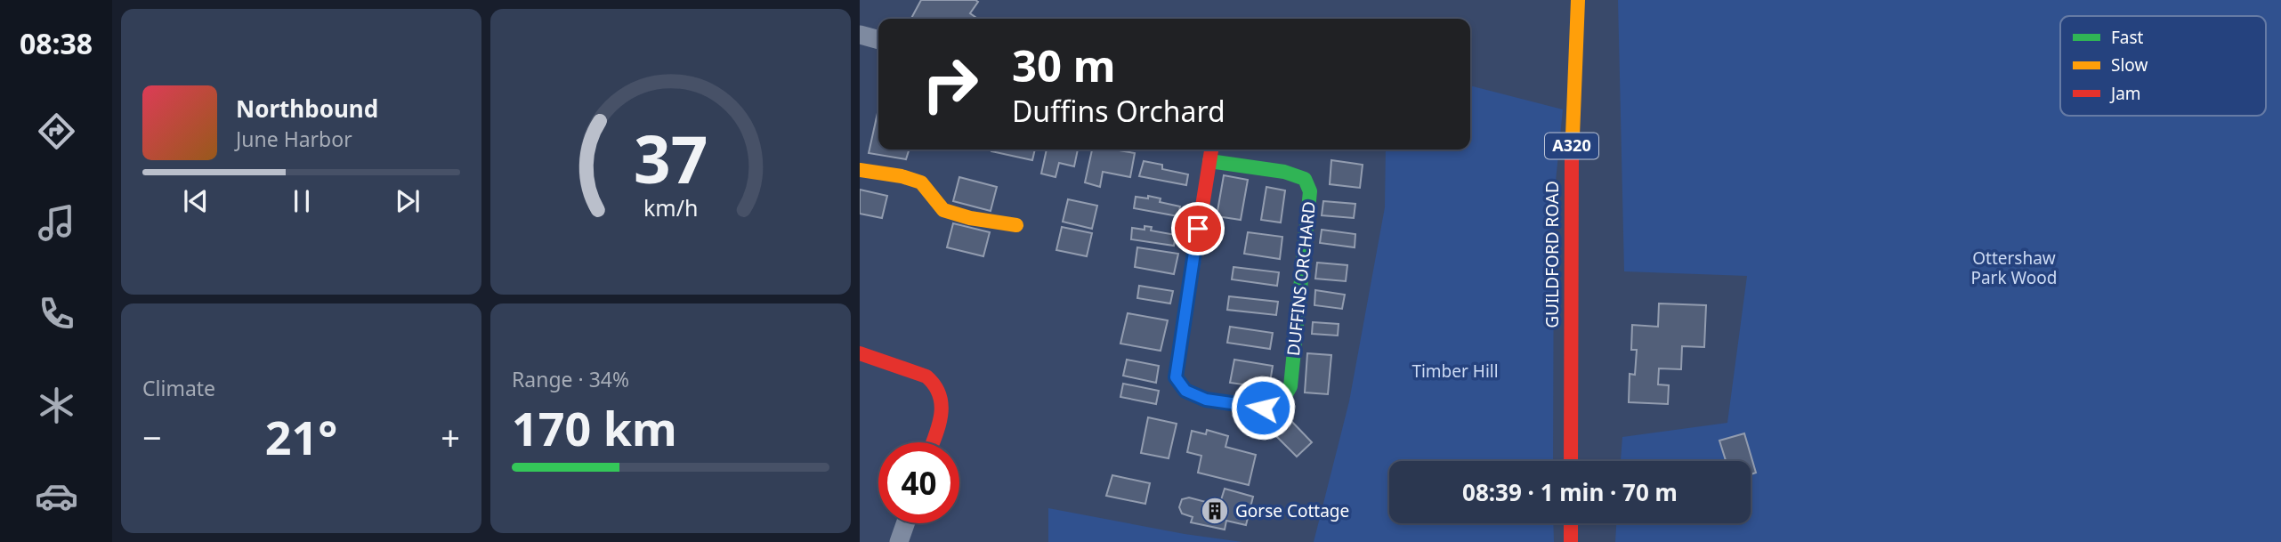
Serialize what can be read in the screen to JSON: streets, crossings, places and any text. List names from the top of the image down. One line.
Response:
{"streets":{"street":["A320","GUILDFORD ROAD","DUFFINS ORCHARD"]},"parks":["Ottershaw Park Wood","Timber Hill"],"places":{"building":["Gorse Cottage"]},"legend":["Fast","Slow","Jam"],"page":{"tabs":"08:38","turn":["30 m","Duffins Orchard"],"song":["Northbound","June Harbor"],"tile":["Climate",["Range · 34%","170 km"]],"heat":["−","21°","+"],"limit":"40","trip":"08:39 · 1 min · 70 m","gauge":["37","km/h"]}}
